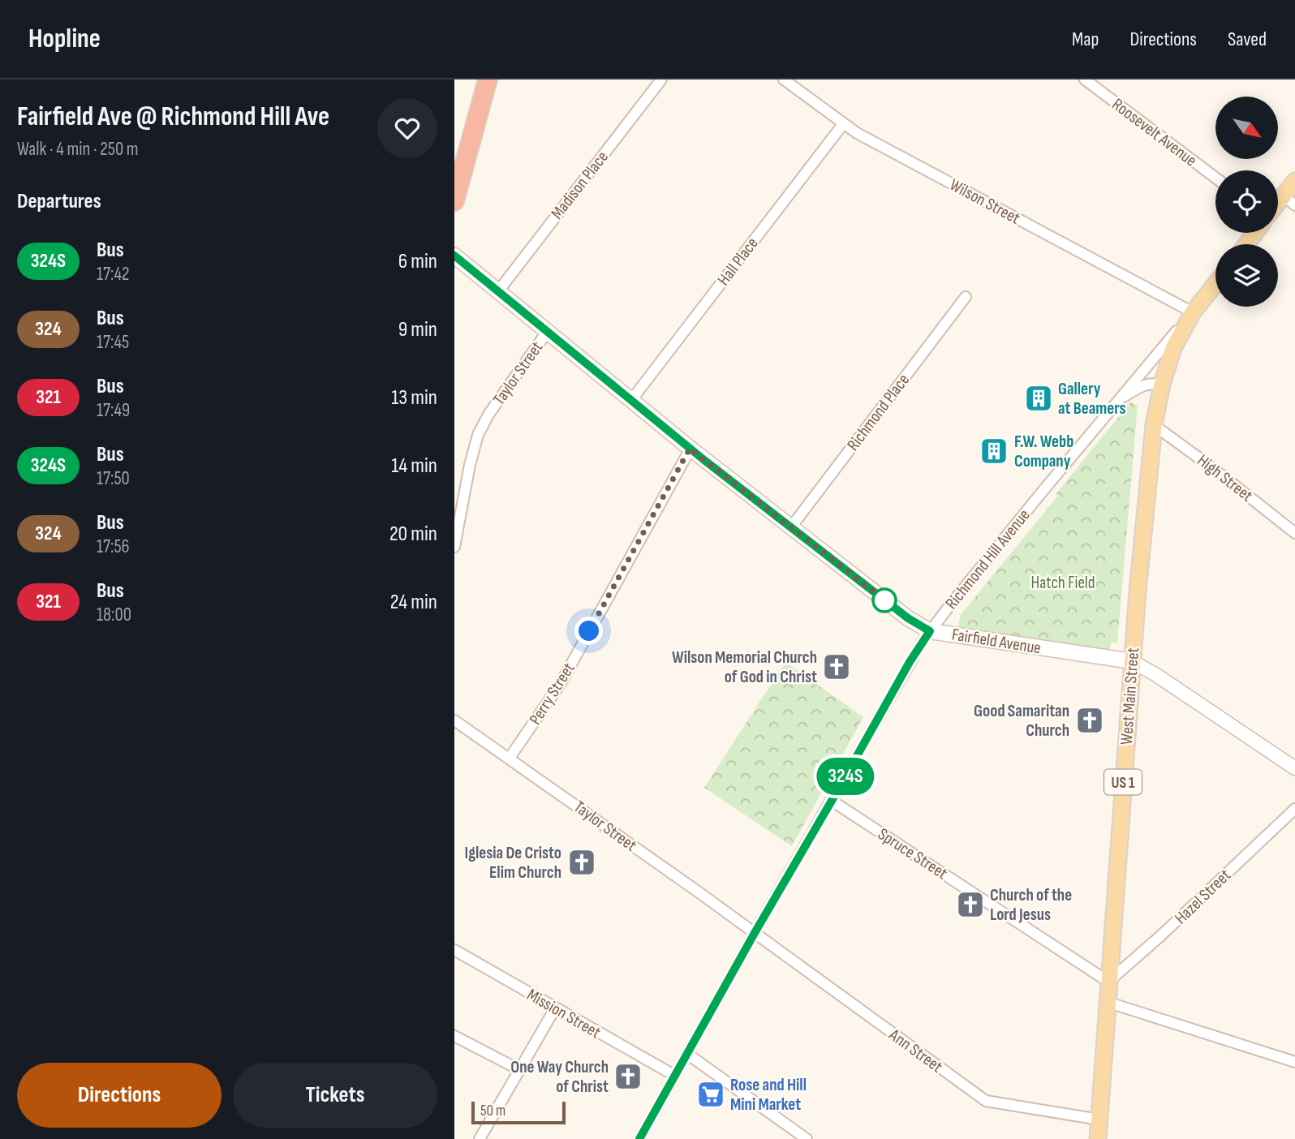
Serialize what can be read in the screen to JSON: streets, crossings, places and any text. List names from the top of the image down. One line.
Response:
{"streets":{"main road":["Fairfield Avenue","West Main Street","US 1"],"street":["Roosevelt Avenue","Madison Place","Wilson Street","Hall Place","Taylor Street","Richmond Place","High Street","Richmond Hill Avenue","Perry Street","Spruce Street","Hazel Street","Mission Street","Ann Street"]},"crossings":[["Madison Place","Fairfield Avenue"],["Wilson Street","Hall Place"],["Wilson Street","Richmond Hill Avenue"],["Wilson Street","West Main Street"],["Hall Place","Fairfield Avenue"],["Taylor Street","Richmond Hill Avenue"],["Taylor Street","Fairfield Avenue"],["Taylor Street","Perry Street"],["Taylor Street","Ann Street"],["Richmond Place","Fairfield Avenue"],["High Street","West Main Street"],["Richmond Hill Avenue","Fairfield Avenue"],["Richmond Hill Avenue","West Main Street"],["Richmond Hill Avenue","Spruce Street"],["Richmond Hill Avenue","Mission Street"],["Richmond Hill Avenue","Ann Street"],["Fairfield Avenue","Perry Street"],["Fairfield Avenue","West Main Street"],["West Main Street","Spruce Street"],["West Main Street","Hazel Street"],["West Main Street","Ann Street"],["Spruce Street","Hazel Street"]],"parks":["Hatch Field"],"places":{"building":["Gallery at Beamers","F.W. Webb Company"],"church":["Wilson Memorial Church of God in Christ","Good Samaritan Church","Iglesia De Cristo Elim Church","Church of the Lord Jesus","One Way Church of Christ"],"supermarket":["Rose and Hill Mini Market"]},"lines":["bus line 324S"],"scale_bar":"50 m","north":"bottom right","page":{"header":"Hopline","nav":["Map","Directions","Saved"],"heading":[["Fairfield Ave @ Richmond Hill Ave","Walk · 4 min · 250 m"],"Departures"],"on_map":"324S","list":[{"mark":"324S","name":"Bus","note":"17:42","value":"6 min"},{"mark":"324","name":"Bus","note":"17:45","value":"9 min"},{"mark":"321","name":"Bus","note":"17:49","value":"13 min"},{"mark":"324S","name":"Bus","note":"17:50","value":"14 min"},{"mark":"324","name":"Bus","note":"17:56","value":"20 min"},{"mark":"321","name":"Bus","note":"18:00","value":"24 min"}],"buttons":["Directions","Tickets"],"scale":"50 m"}}
